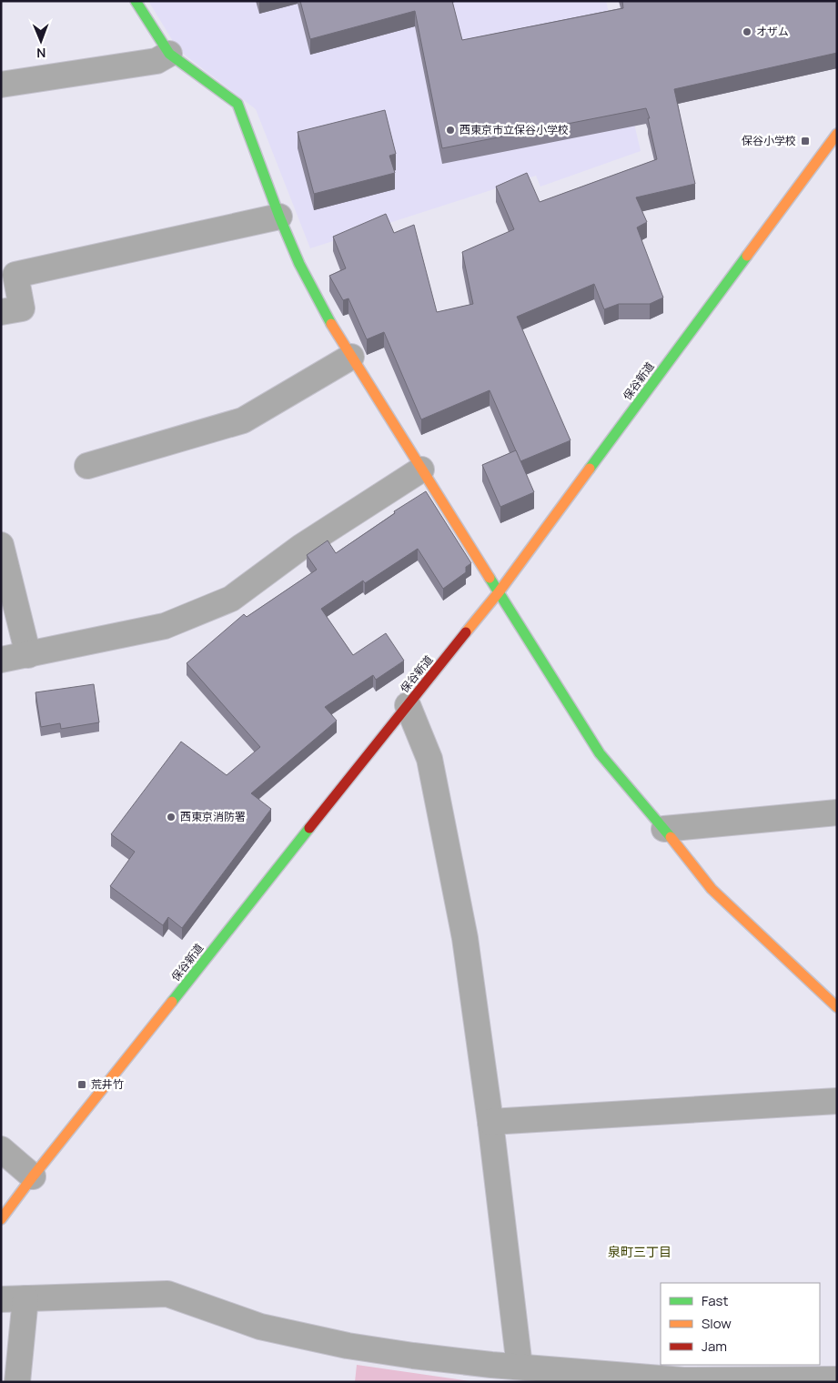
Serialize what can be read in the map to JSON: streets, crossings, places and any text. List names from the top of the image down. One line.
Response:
{"streets":{"main road":["保谷新道"]},"districts":["泉町三丁目"],"places":{"other":["オザム","西東京市立保谷小学校","西東京消防署"],"transit":["保谷小学校","荒井竹"]},"legend":["Fast","Slow","Jam"],"north":"bottom"}
